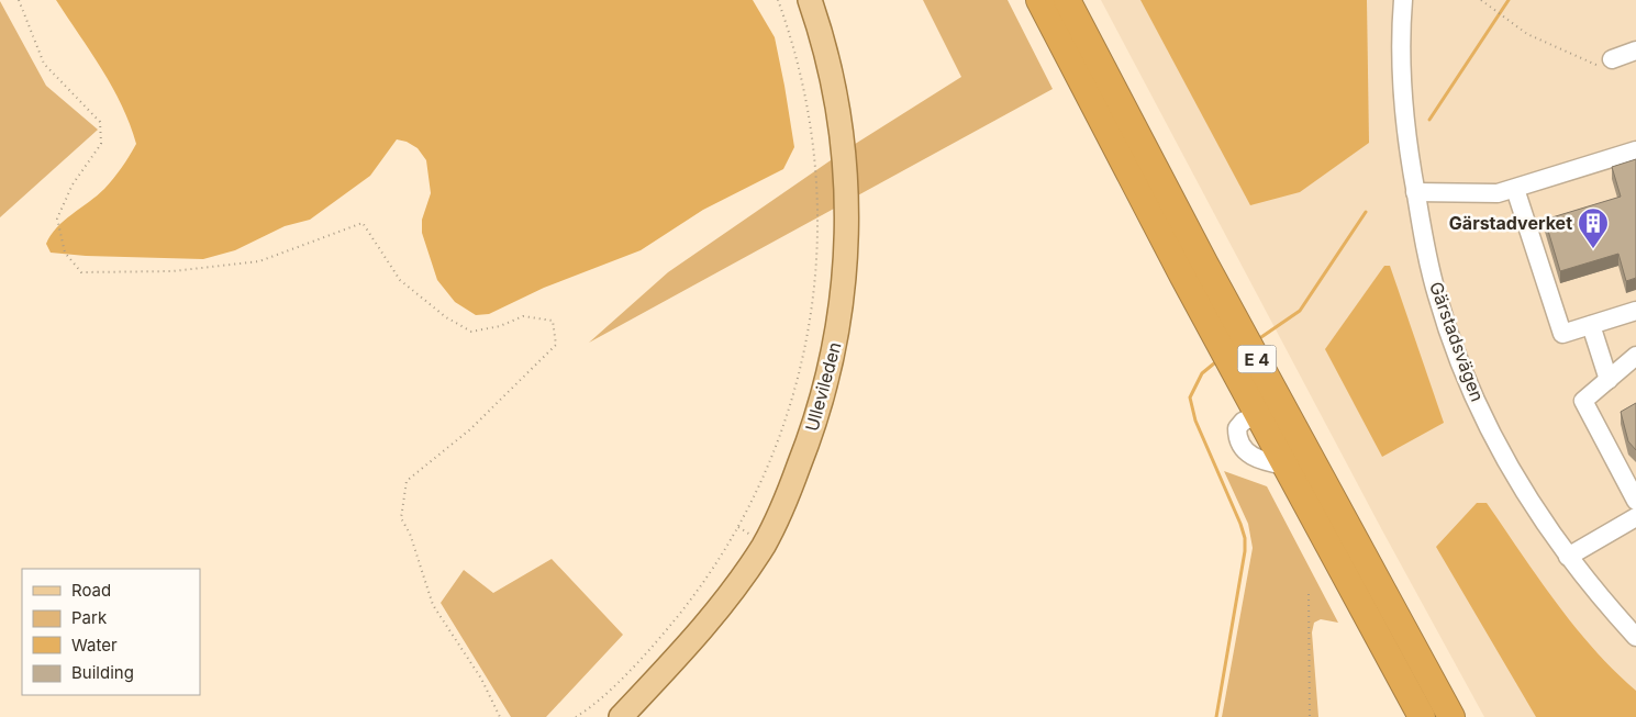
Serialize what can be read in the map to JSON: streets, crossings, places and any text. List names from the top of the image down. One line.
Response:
{"streets":{"highway":["E 4"],"main road":["Ullevileden"],"street":["Gärstadsvägen"]},"places":{"building":["Gärstadverket"]},"legend":["Road","Park","Water","Building"]}
